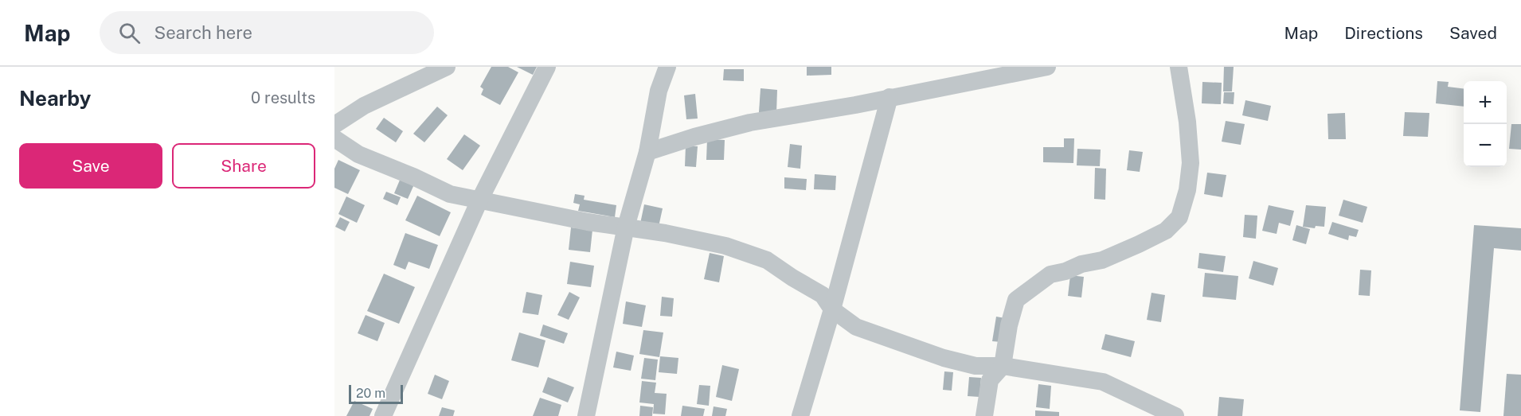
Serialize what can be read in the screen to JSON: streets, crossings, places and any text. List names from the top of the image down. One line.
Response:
{"scale_bar":"20 m","page":{"header":"Map","search":"Search here","nav":["Map","Directions","Saved"],"heading":["Nearby","0 results"],"map_buttons":["+","−"],"buttons":["Save","Share"],"scale":"20 m"}}
